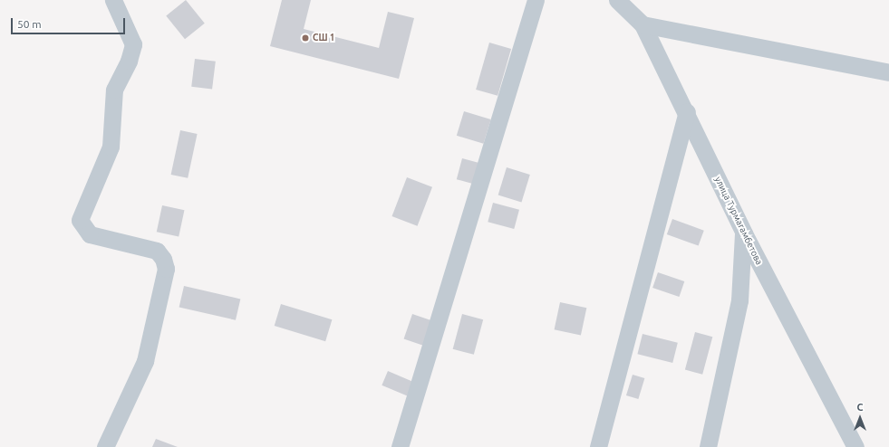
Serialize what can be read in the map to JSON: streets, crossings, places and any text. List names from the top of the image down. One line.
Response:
{"streets":{"street":["улица Турмагамбетова"]},"places":["СШ 1"],"scale_bar":"50 m","north":"top"}
